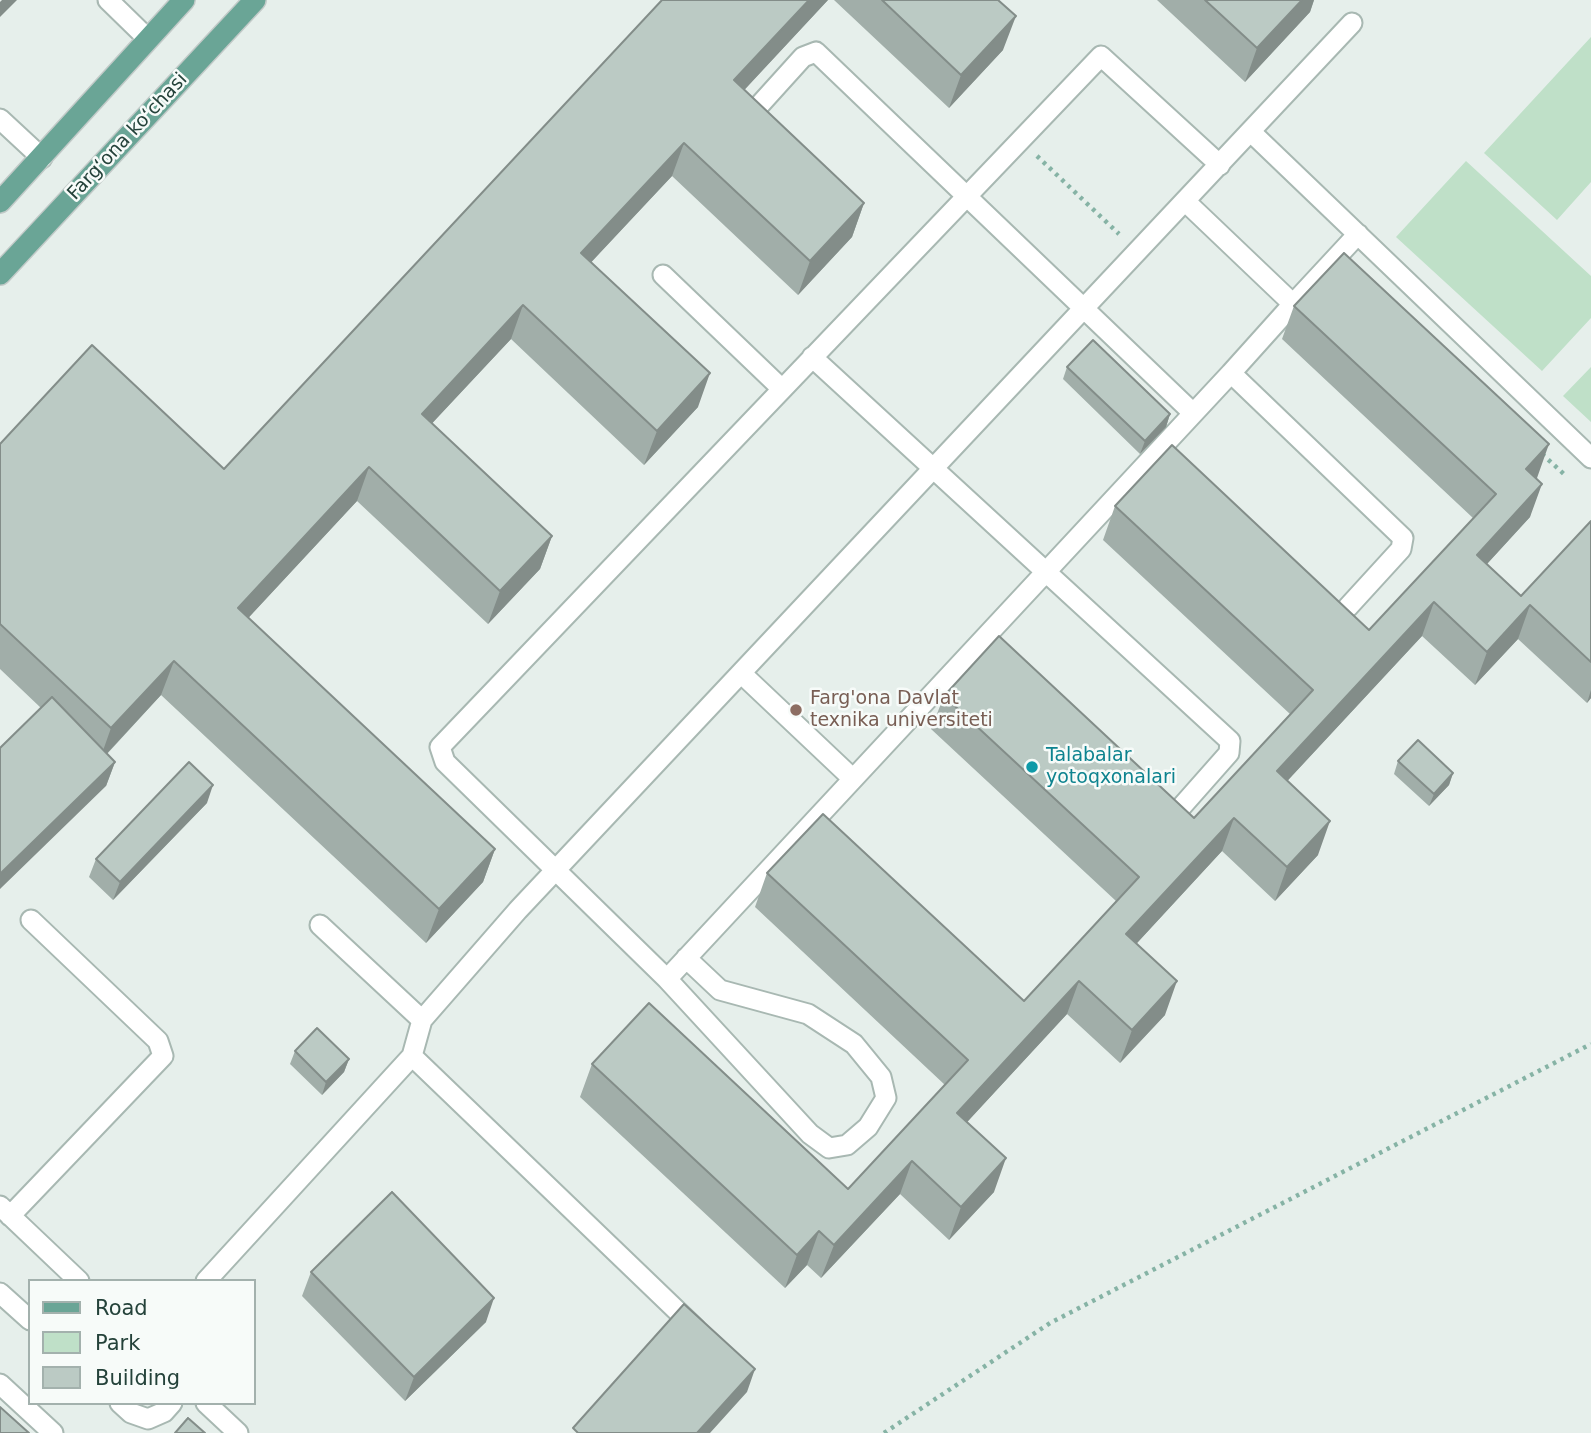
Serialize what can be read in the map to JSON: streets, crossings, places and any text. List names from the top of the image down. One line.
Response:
{"streets":{"main road":["Fargʻona koʻchasi"]},"places":["Farg'ona Davlat texnika universiteti","Talabalar yotoqxonalari"],"legend":["Road","Park","Building"]}
